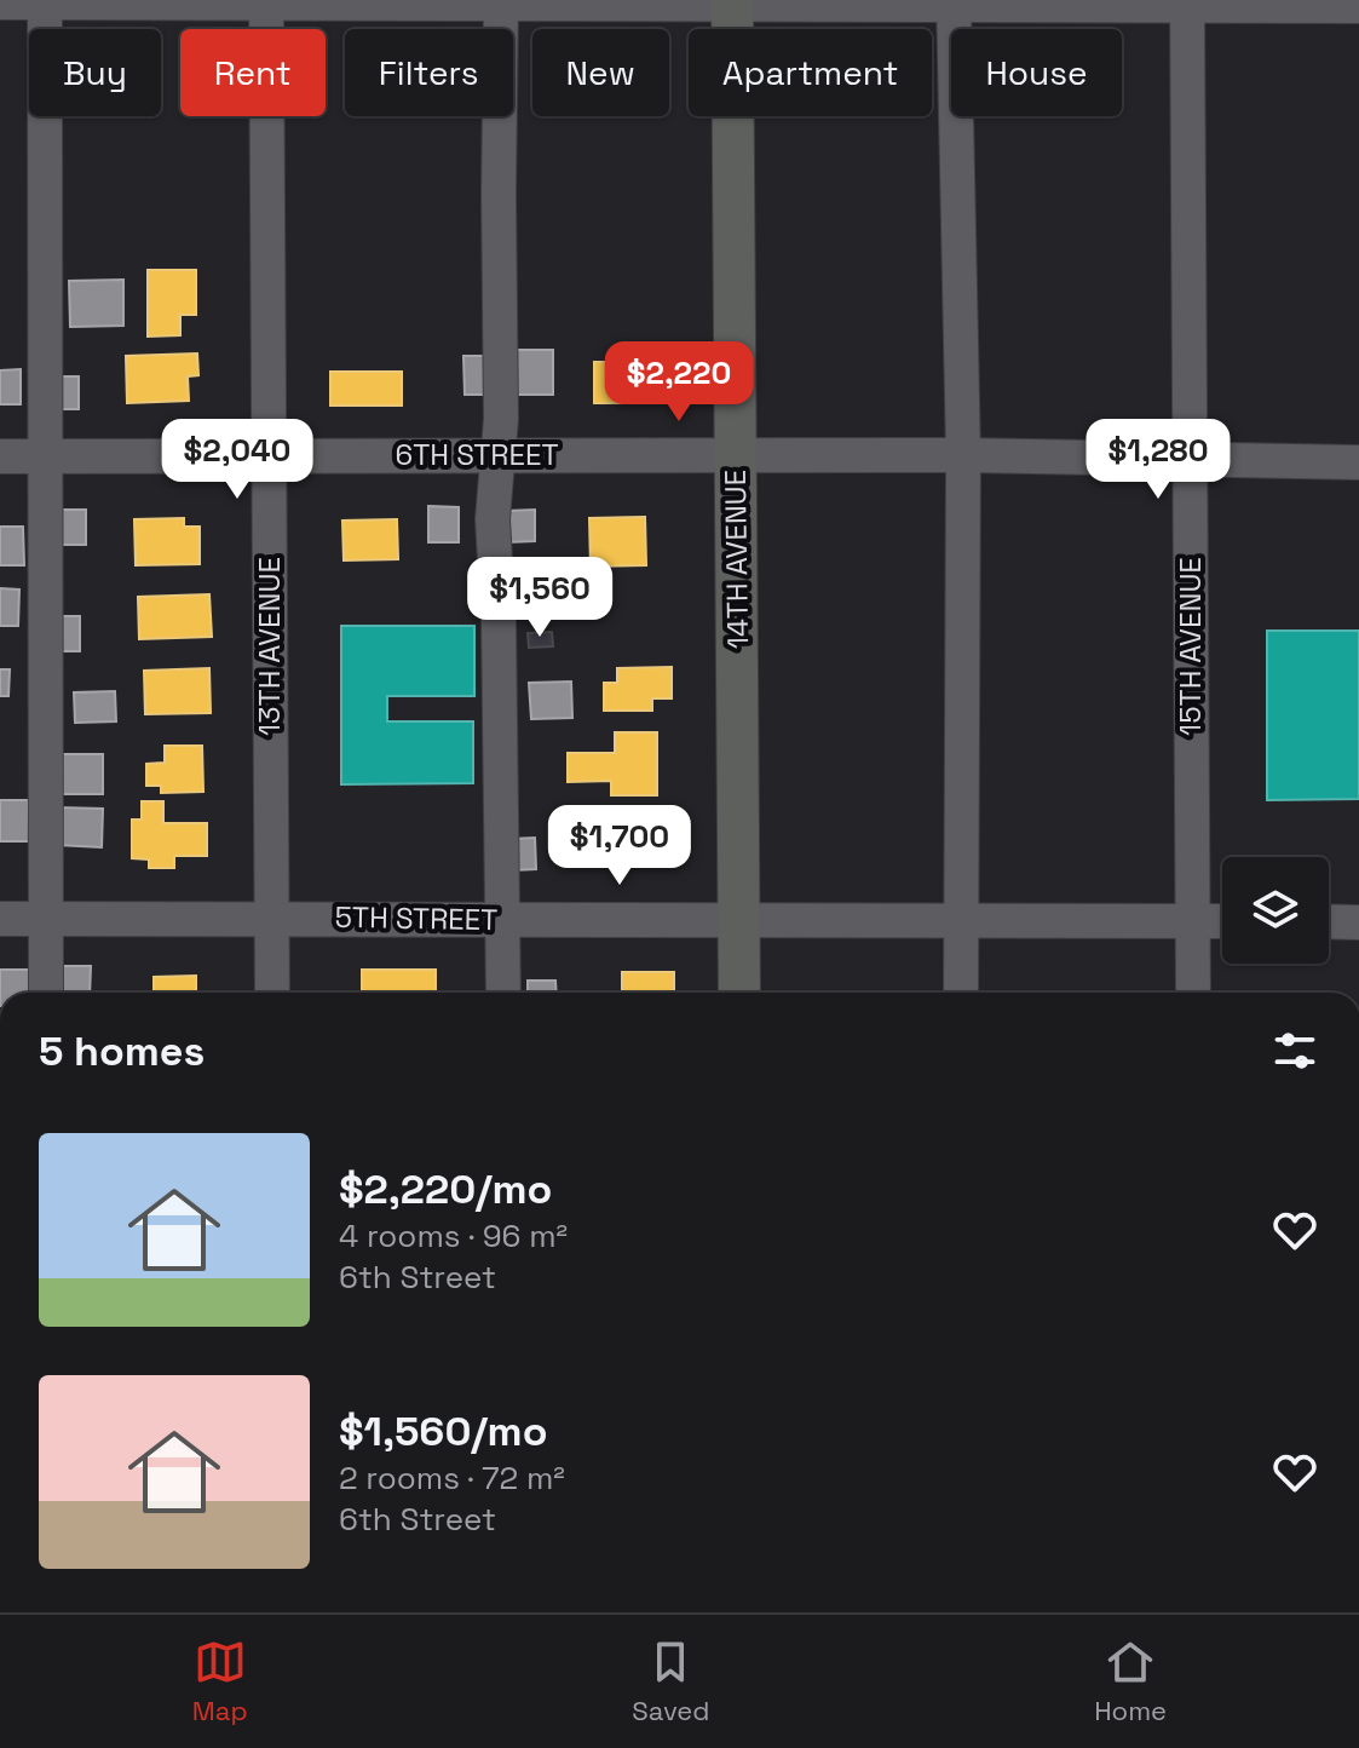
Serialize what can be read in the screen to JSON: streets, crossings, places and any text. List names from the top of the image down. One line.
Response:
{"streets":{"main road":["14TH AVENUE"],"street":["6TH STREET","13TH AVENUE","15TH AVENUE","5TH STREET"]},"crossings":[["6TH STREET","14TH AVENUE"],["6TH STREET","13TH AVENUE"],["6TH STREET","15TH AVENUE"],["14TH AVENUE","5TH STREET"],["13TH AVENUE","5TH STREET"],["15TH AVENUE","5TH STREET"]],"page":{"chip":["Buy","Rent","Filters","New","Apartment","House"],"price":["$2,220","$2,040","$1,280","$1,560","$1,700"],"heading":"5 homes","list":[{"name":"$2,220/mo","note":"4 rooms · 96 m² · 6th Street"},{"name":"$1,560/mo","note":"2 rooms · 72 m² · 6th Street"}],"tabs":["Map","Saved","Home"]}}
